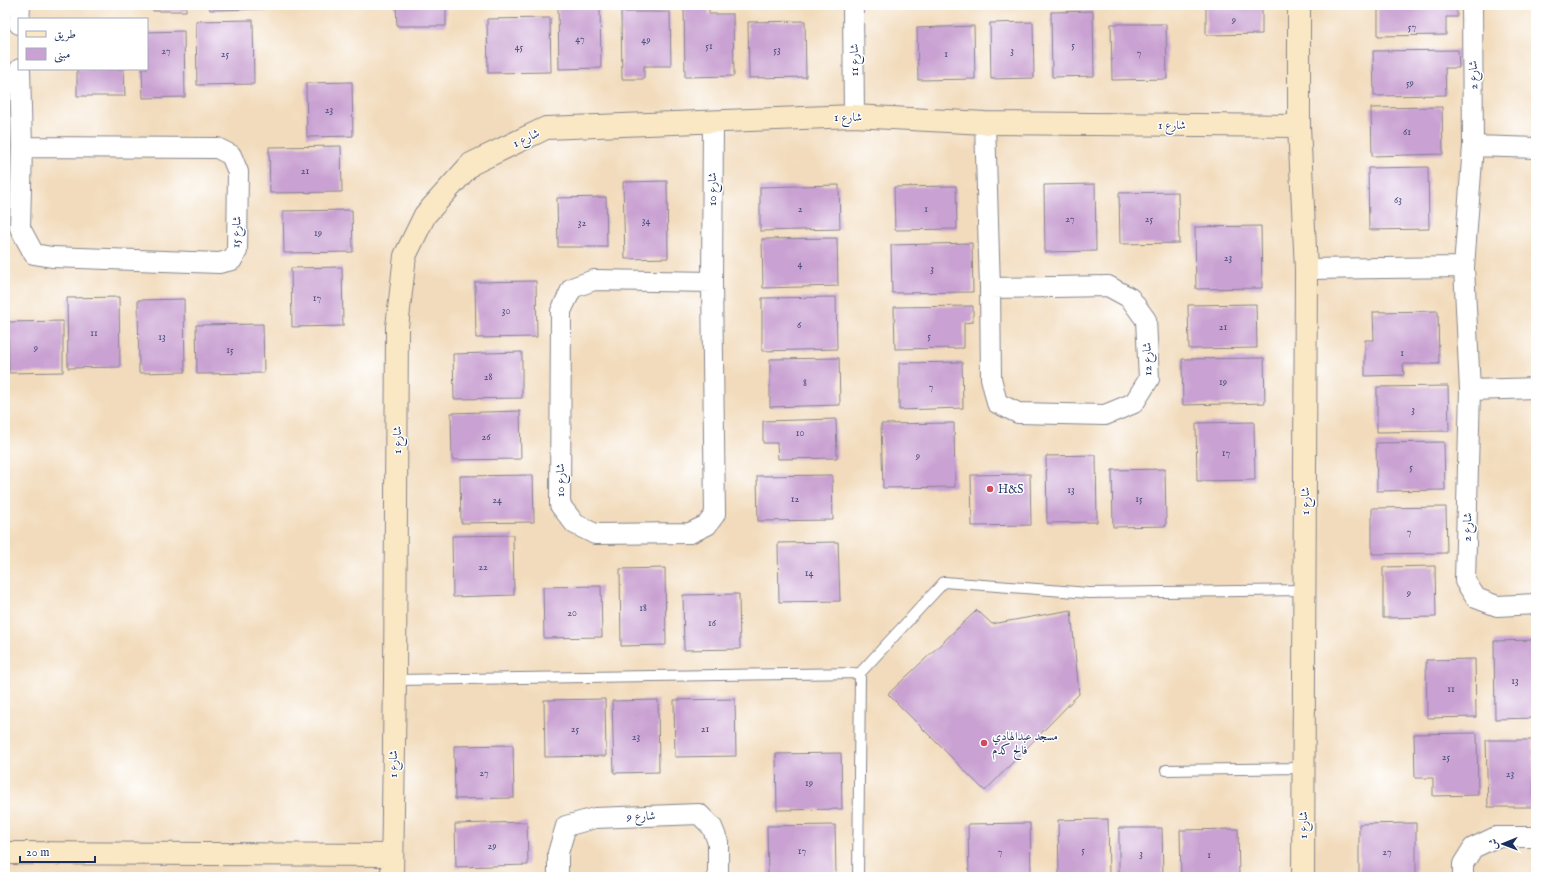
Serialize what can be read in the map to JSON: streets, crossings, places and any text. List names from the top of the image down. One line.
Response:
{"streets":{"street":["شارع 11","شارع 2","شارع 1","شارع 10","شارع 15","شارع 12","شارع 9"]},"crossings":[["شارع 11","شارع 1"],["شارع 1","شارع 10"],["شارع 1","شارع 12"]],"places":["H&S","مسجد عبدالهادي فالح كدم"],"house_numbers":["9","57","47","49","5","51","45","53","27","3","7","25","1","59","23","61","21","63","2","1","27","25","34","32","19","23","4","3","17","30","6","21","11","5","13","9","15","1","28","19","8","7","3","10","26","17","9","5","13","12","15","24","7","22","14","9","18","20","16","13","11","25","21","23","25","27","23","19","29","5","17","7","27","3","1"],"legend":["طريق","مبنى"],"scale_bar":"20 m","north":"left"}
